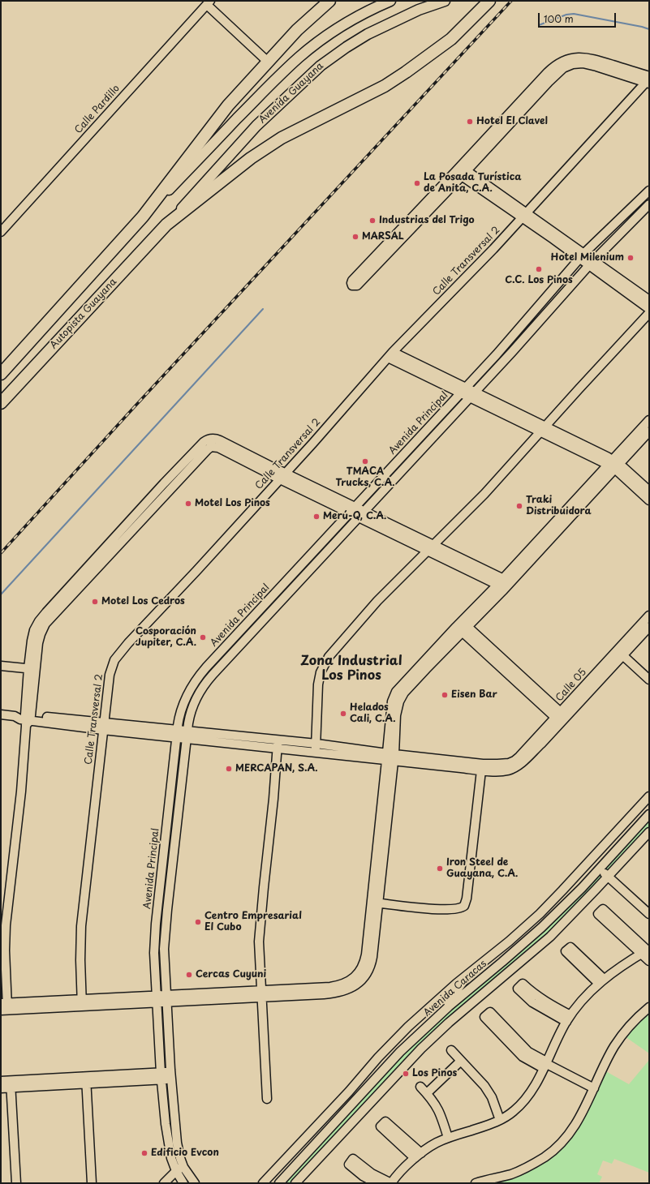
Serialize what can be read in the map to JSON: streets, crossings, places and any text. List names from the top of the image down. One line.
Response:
{"streets":{"highway":["Autopista Guayana"],"main road":["Avenida Guayana"],"street":["Calle Pardillo","Calle Transversal 2","Avenida Principal","Calle 05","Avenida Caracas"]},"crossings":[["Avenida Guayana","Autopista Guayana"]],"districts":["Zona Industrial Los Pinos"],"places":["Hotel El Clavel","La Posada Turística de Anita, C.A.","Industrias del Trigo","MARSAL","Hotel Milenium","C.C. Los Pinos","TMACA Trucks, C.A.","Motel Los Pinos","Traki Distribuidora","Merú-Q, C.A.","Motel Los Cedros","Cosporación Jupiter, C.A.","Eisen Bar","Helados Cali, C.A.","MERCAPAN, S.A.","Iron Steel de Guayana, C.A.","Centro Empresarial El Cubo","Cercas Cuyuni","Los Pinos","Edificio Evcon"],"scale_bar":"100 m"}
